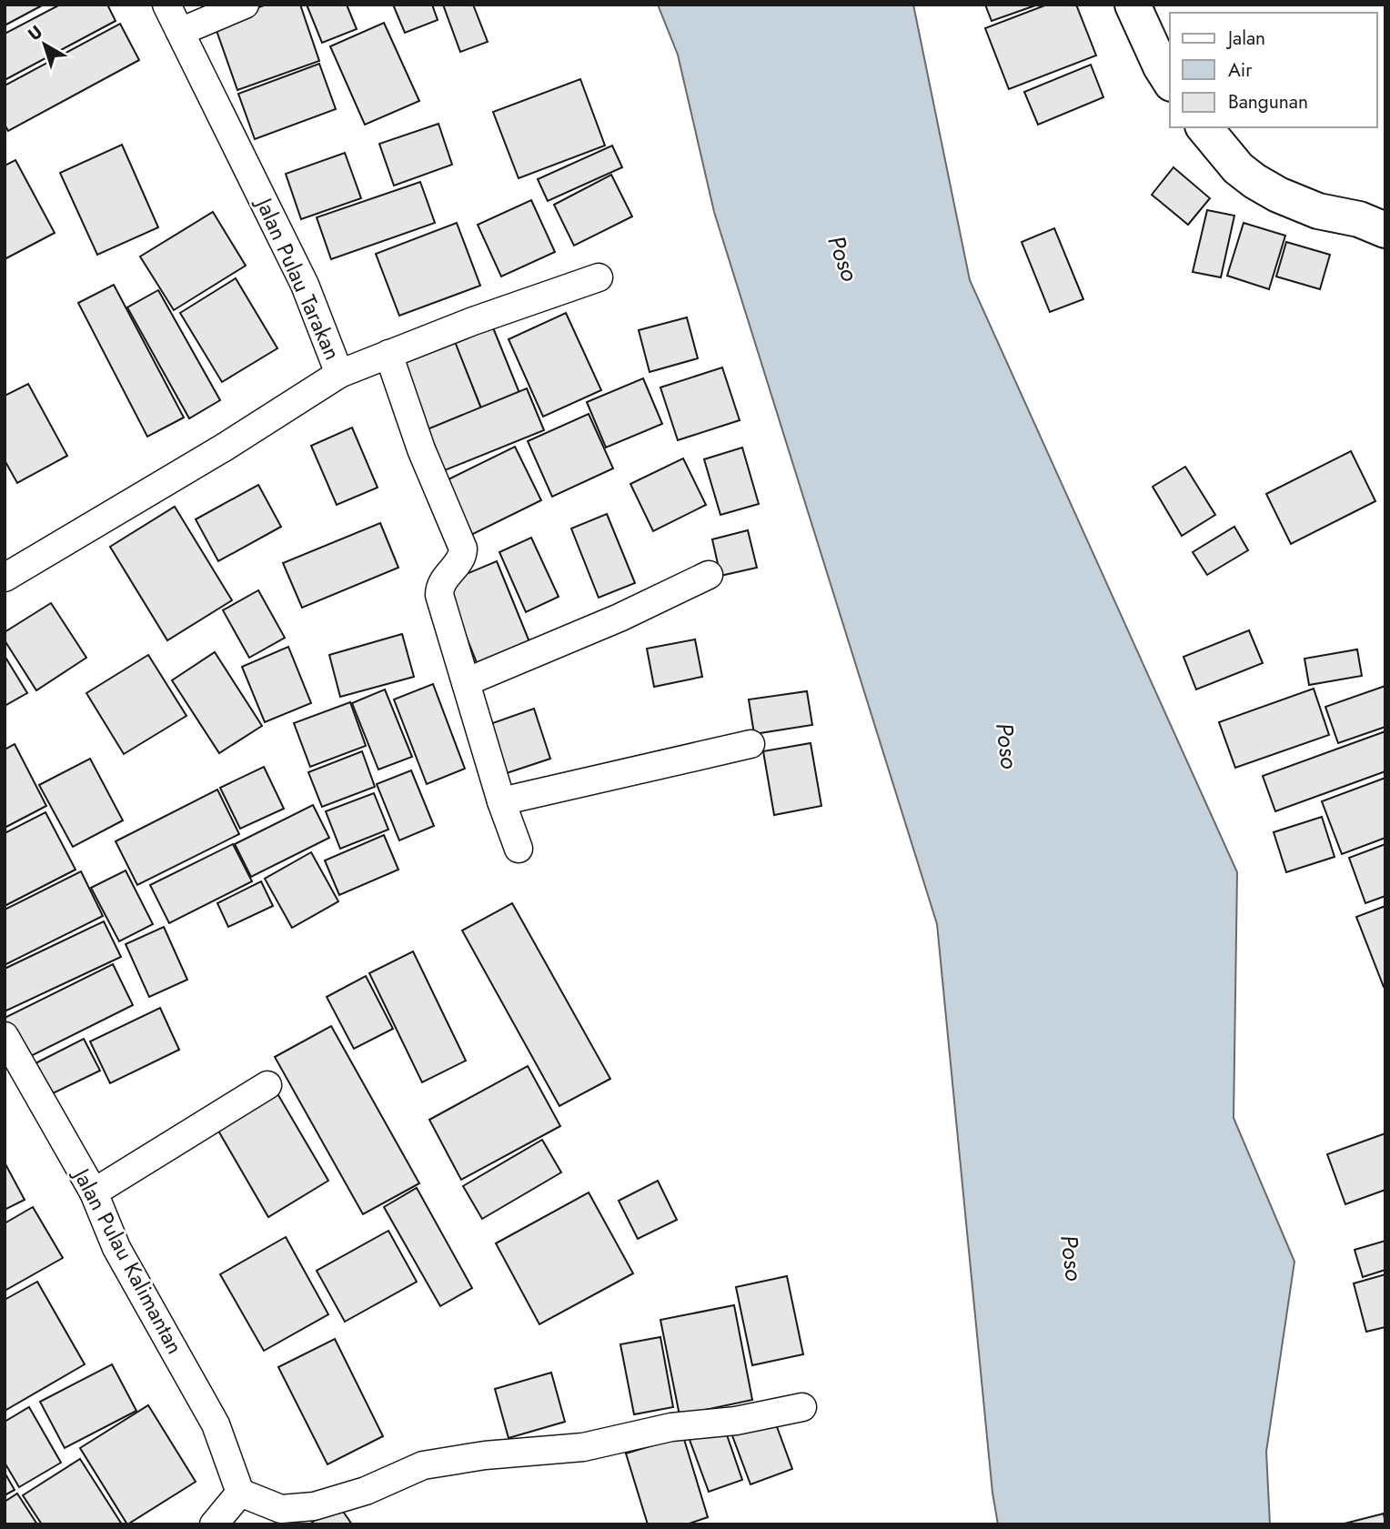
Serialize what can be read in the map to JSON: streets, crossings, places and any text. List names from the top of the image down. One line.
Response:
{"streets":{"street":["Jalan Pulau Tarakan","Jalan Pulau Kalimantan"]},"water":["Poso"],"legend":["Jalan","Air","Bangunan"],"north":"top left"}
